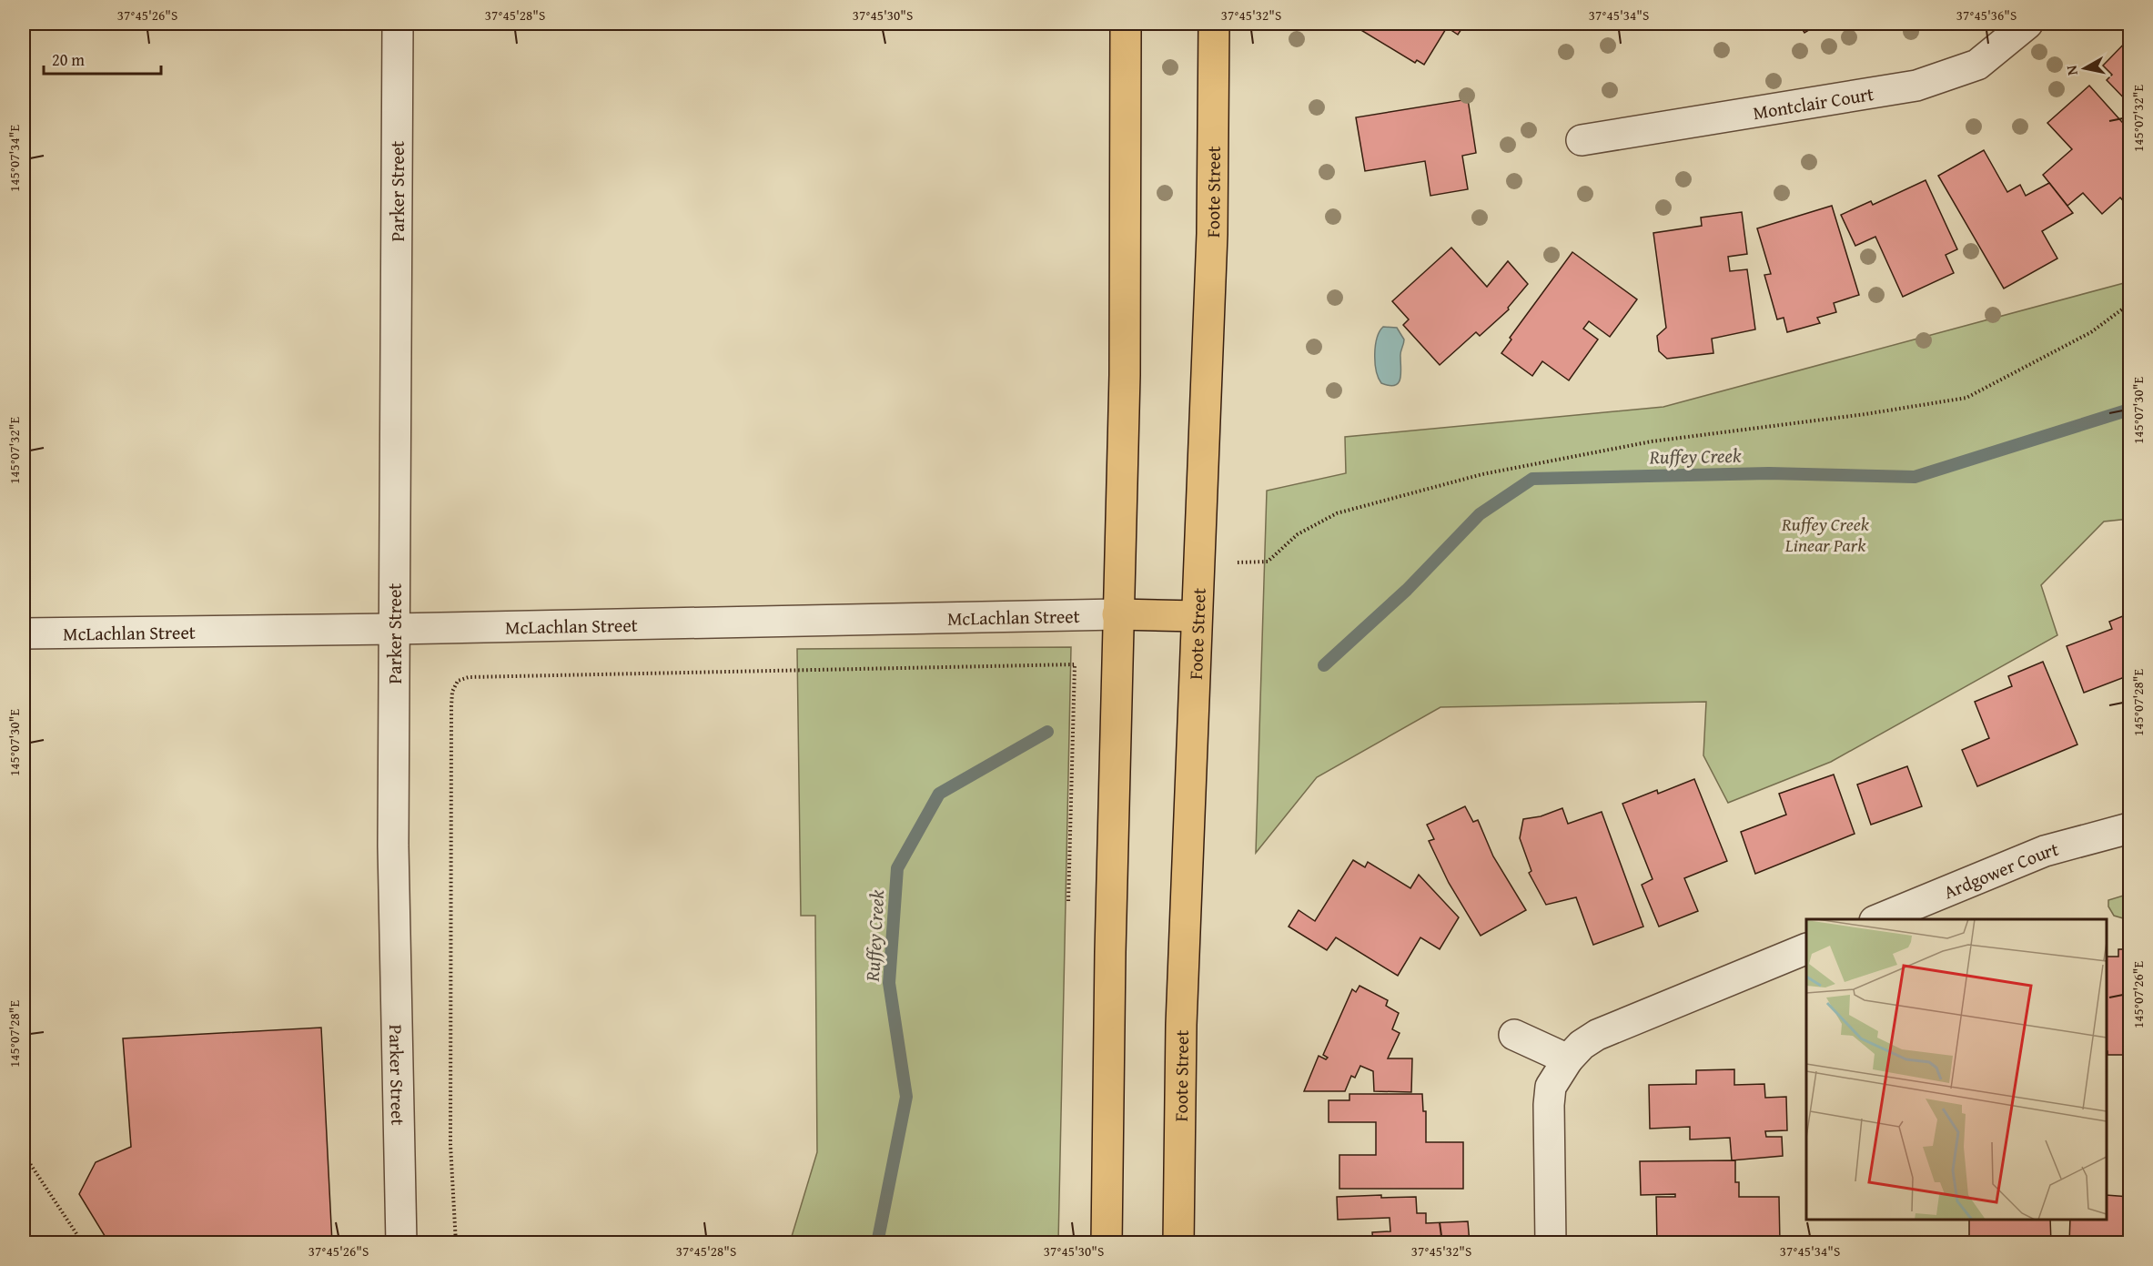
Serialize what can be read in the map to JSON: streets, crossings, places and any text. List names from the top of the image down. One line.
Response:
{"streets":{"main road":["Foote Street"],"street":["Montclair Court","Parker Street","McLachlan Street","Ardgower Court"]},"crossings":[["Parker Street","McLachlan Street"]],"water":["Ruffey Creek"],"parks":["Ruffey Creek Linear Park"],"scale_bar":"20 m","north":"left","coordinates":["37°45'26\"S","37°45'28\"S","37°45'30\"S","37°45'32\"S","37°45'34\"S","37°45'36\"S","145°07'32\"E","145°07'34\"E","145°07'30\"E","145°07'28\"E","145°07'26\"E"]}
